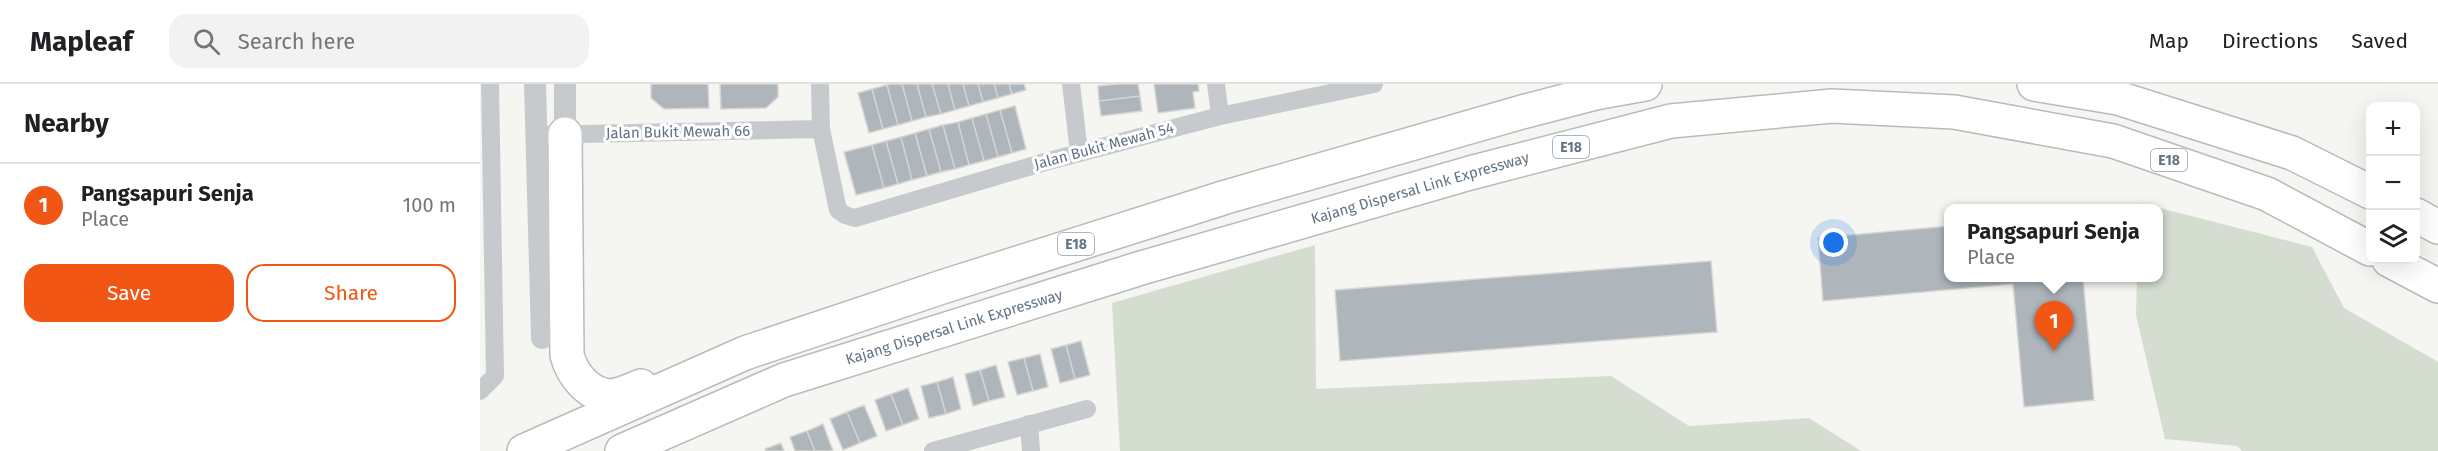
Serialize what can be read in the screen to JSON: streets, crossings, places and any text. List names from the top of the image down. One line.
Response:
{"streets":{"highway":["E18","Kajang Dispersal Link Expressway"],"street":["Jalan Bukit Mewah 66","Jalan Bukit Mewah 54"]},"crossings":[["Jalan Bukit Mewah 66","Jalan Bukit Mewah 54"]],"page":{"header":"Mapleaf","search":"Search here","nav":["Map","Directions","Saved"],"heading":"Nearby","map_buttons":["+","−"],"list":[{"mark":"1","name":"Pangsapuri Senja","note":"Place","value":"100 m"}],"popup":["Pangsapuri Senja","Place"],"buttons":["Save","Share"],"pins":"1"}}
